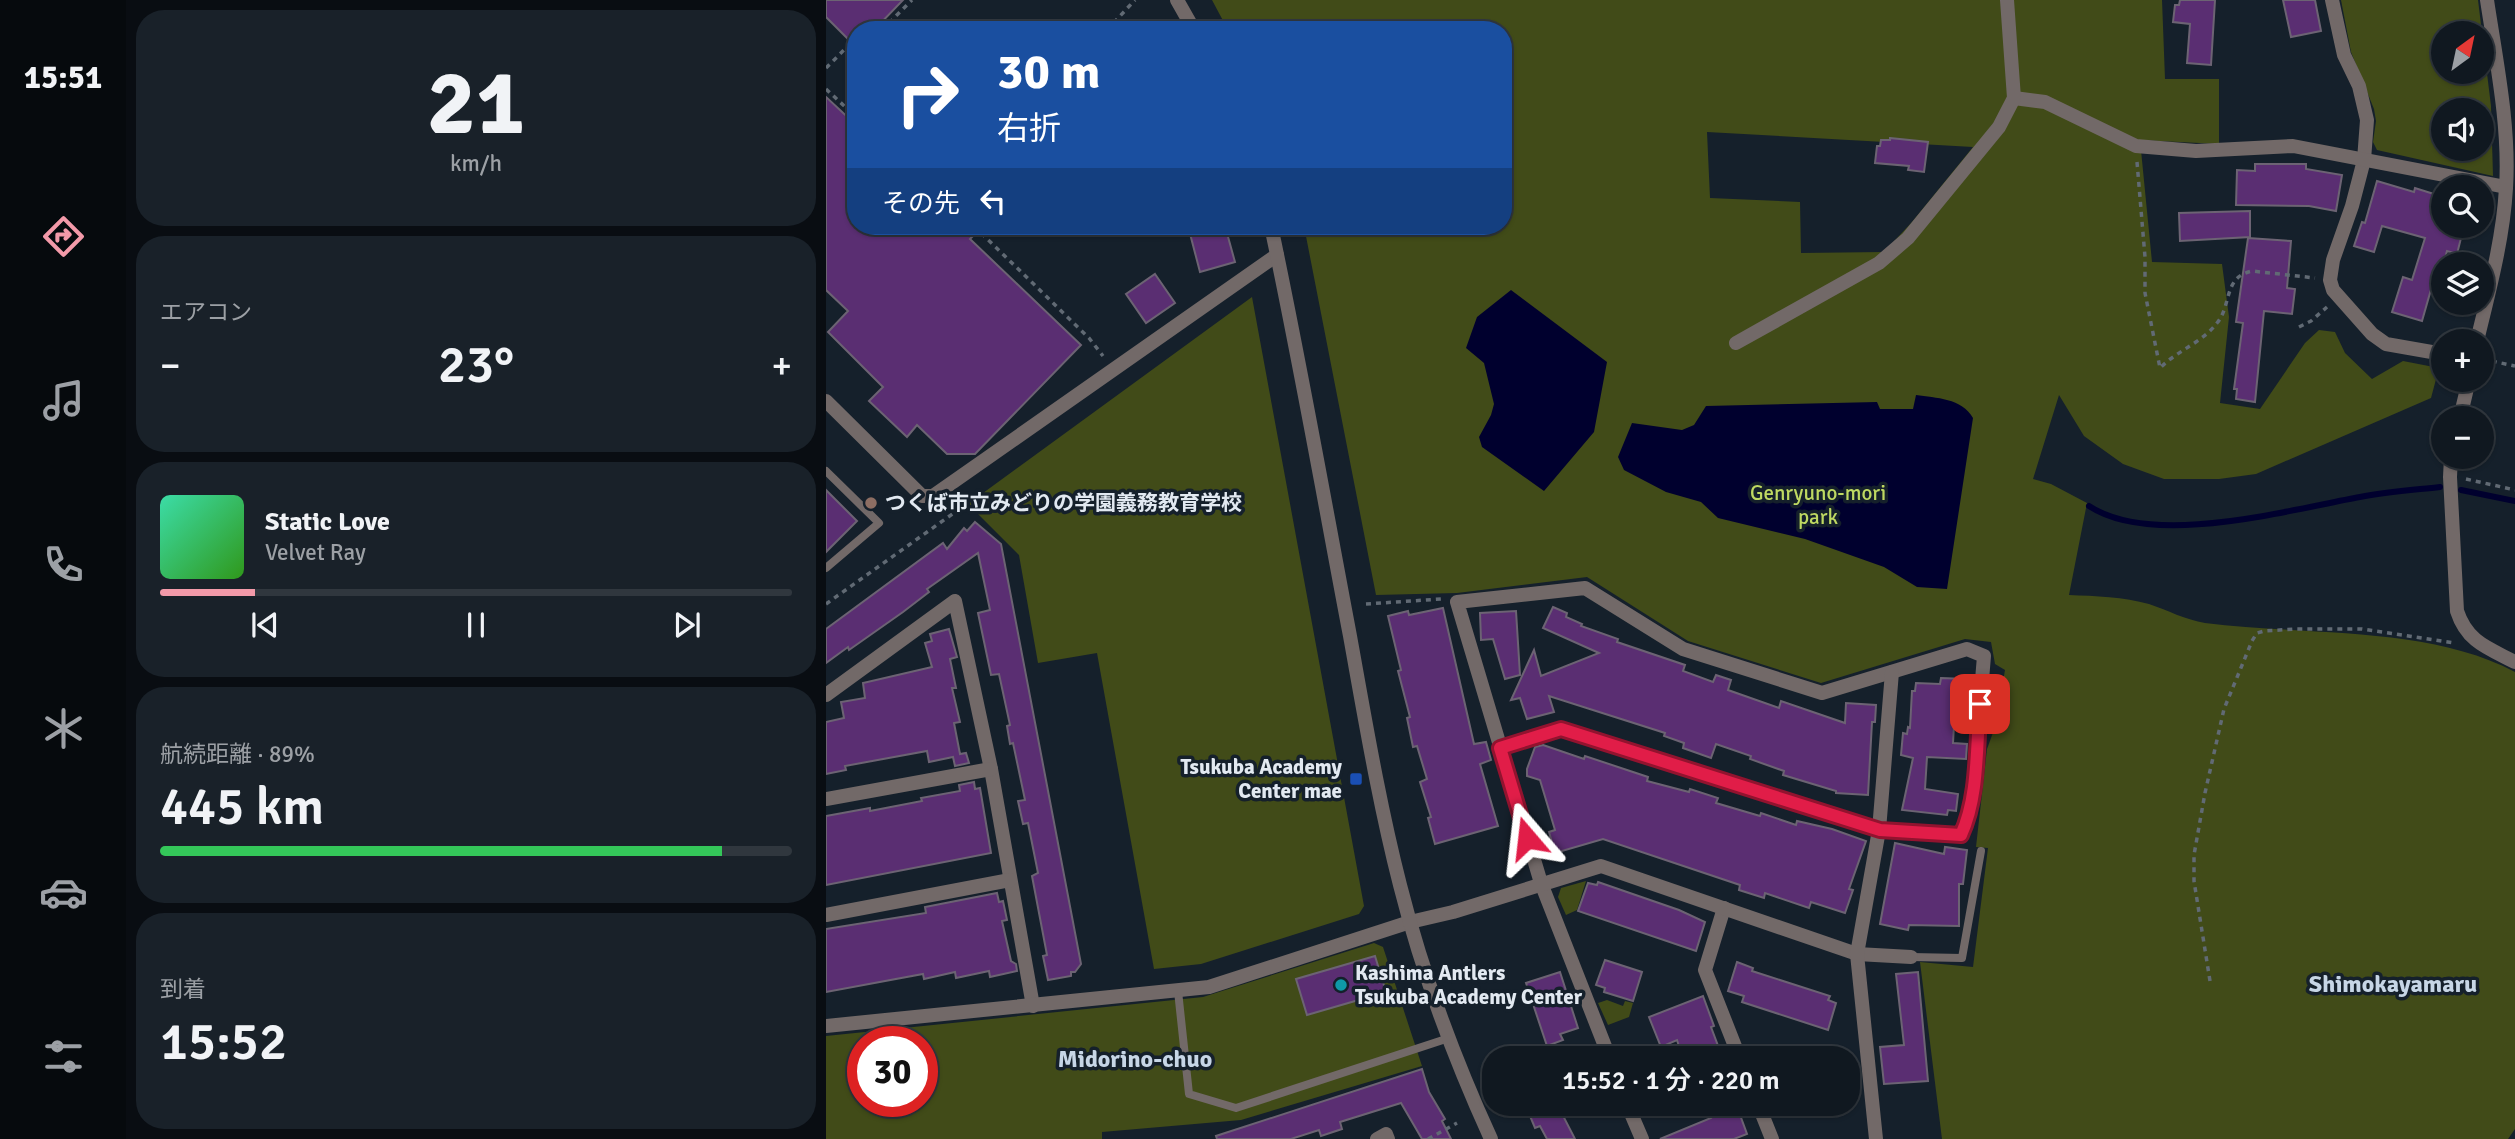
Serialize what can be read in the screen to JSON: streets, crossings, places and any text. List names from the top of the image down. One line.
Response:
{"districts":["Shimokayamaru","Midorino-chuo"],"parks":["Genryuno-mori park"],"places":{"other":["つくば市立みどりの学園義務教育学校","Kashima Antlers Tsukuba Academy Center"],"transit":["Tsukuba Academy Center mae"]},"north":"top right","page":{"tabs":"15:51","tile":[["21","km/h"],"エアコン",["航続距離 · 89%","445 km"],["到着","15:52"]],"map_buttons":["+","−"],"turn":["30 m","右折"],"then":"その先","heat":["−","23°","+"],"song":["Static Love","Velvet Ray"],"limit":"30","trip":"15:52 · 1 分 · 220 m"}}
